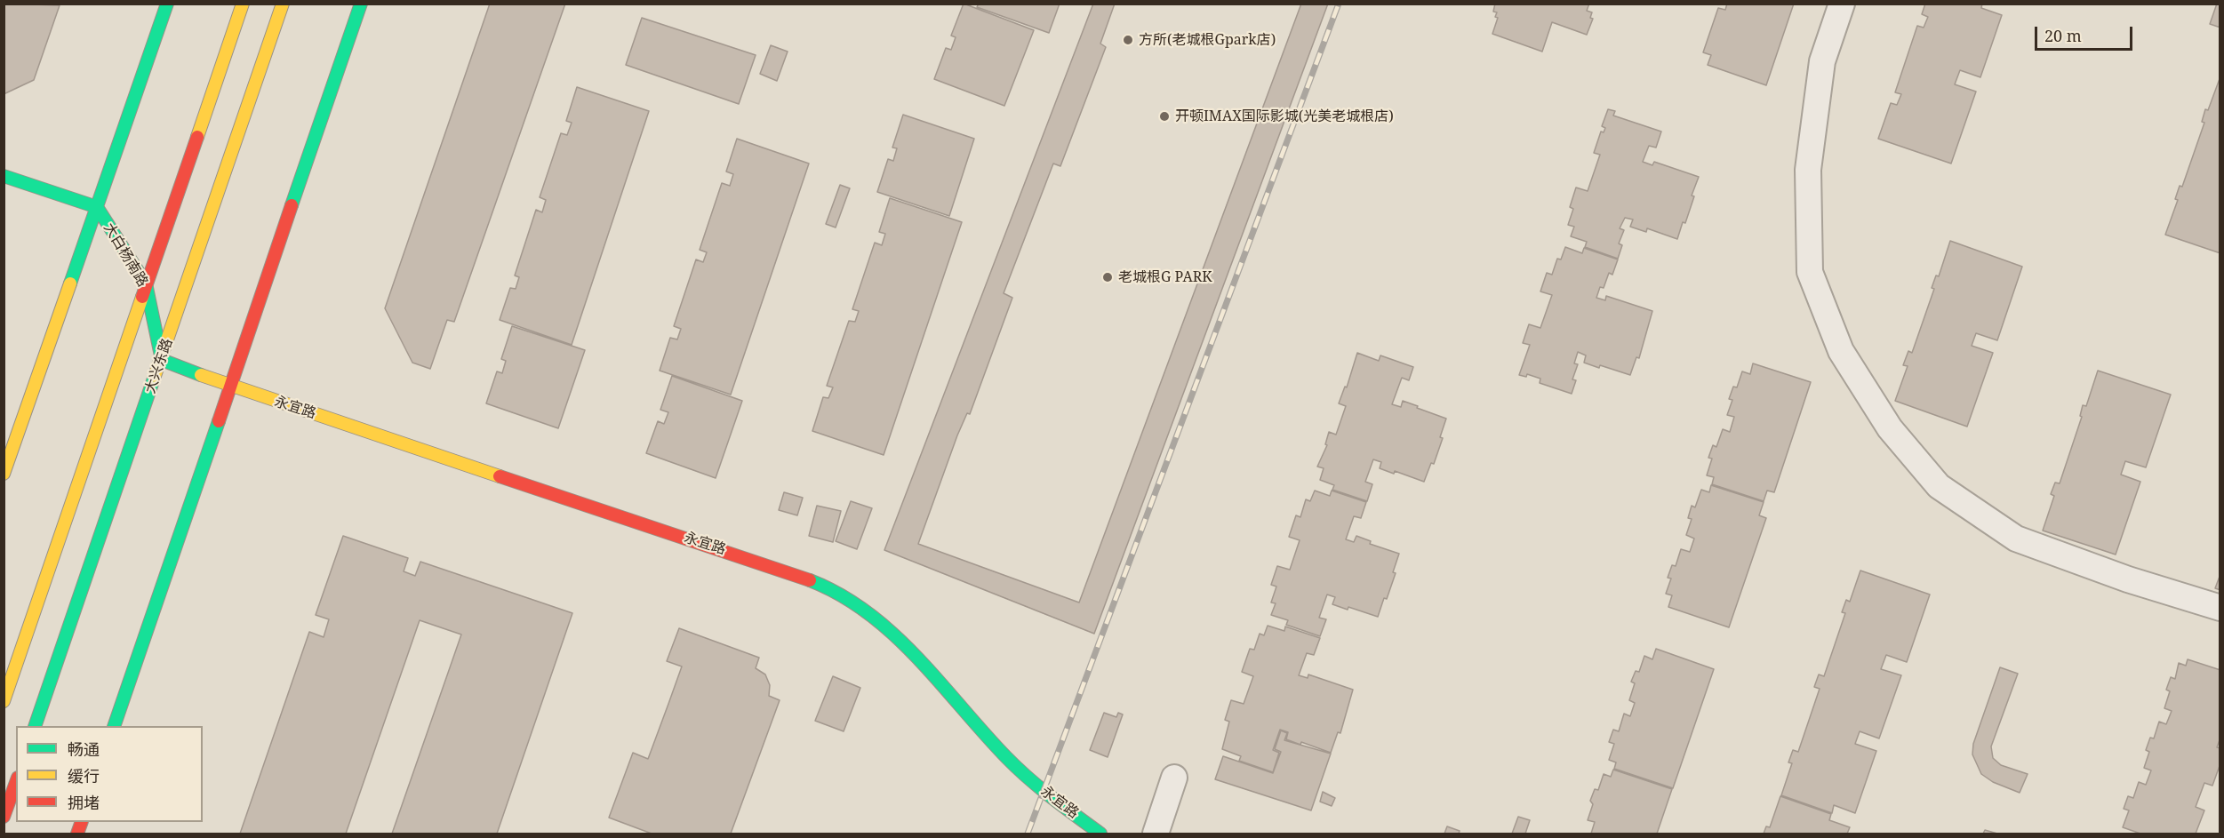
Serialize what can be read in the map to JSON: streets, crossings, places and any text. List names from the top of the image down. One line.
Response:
{"streets":{"main road":["大白杨南路","大兴东路","永宜路"]},"crossings":[["大白杨南路","大兴东路"]],"places":["方所(老城根Gpark店)","开顿IMAX国际影城(光美老城根店)","老城根G PARK"],"legend":["畅通","缓行","拥堵"],"scale_bar":"20 m"}
